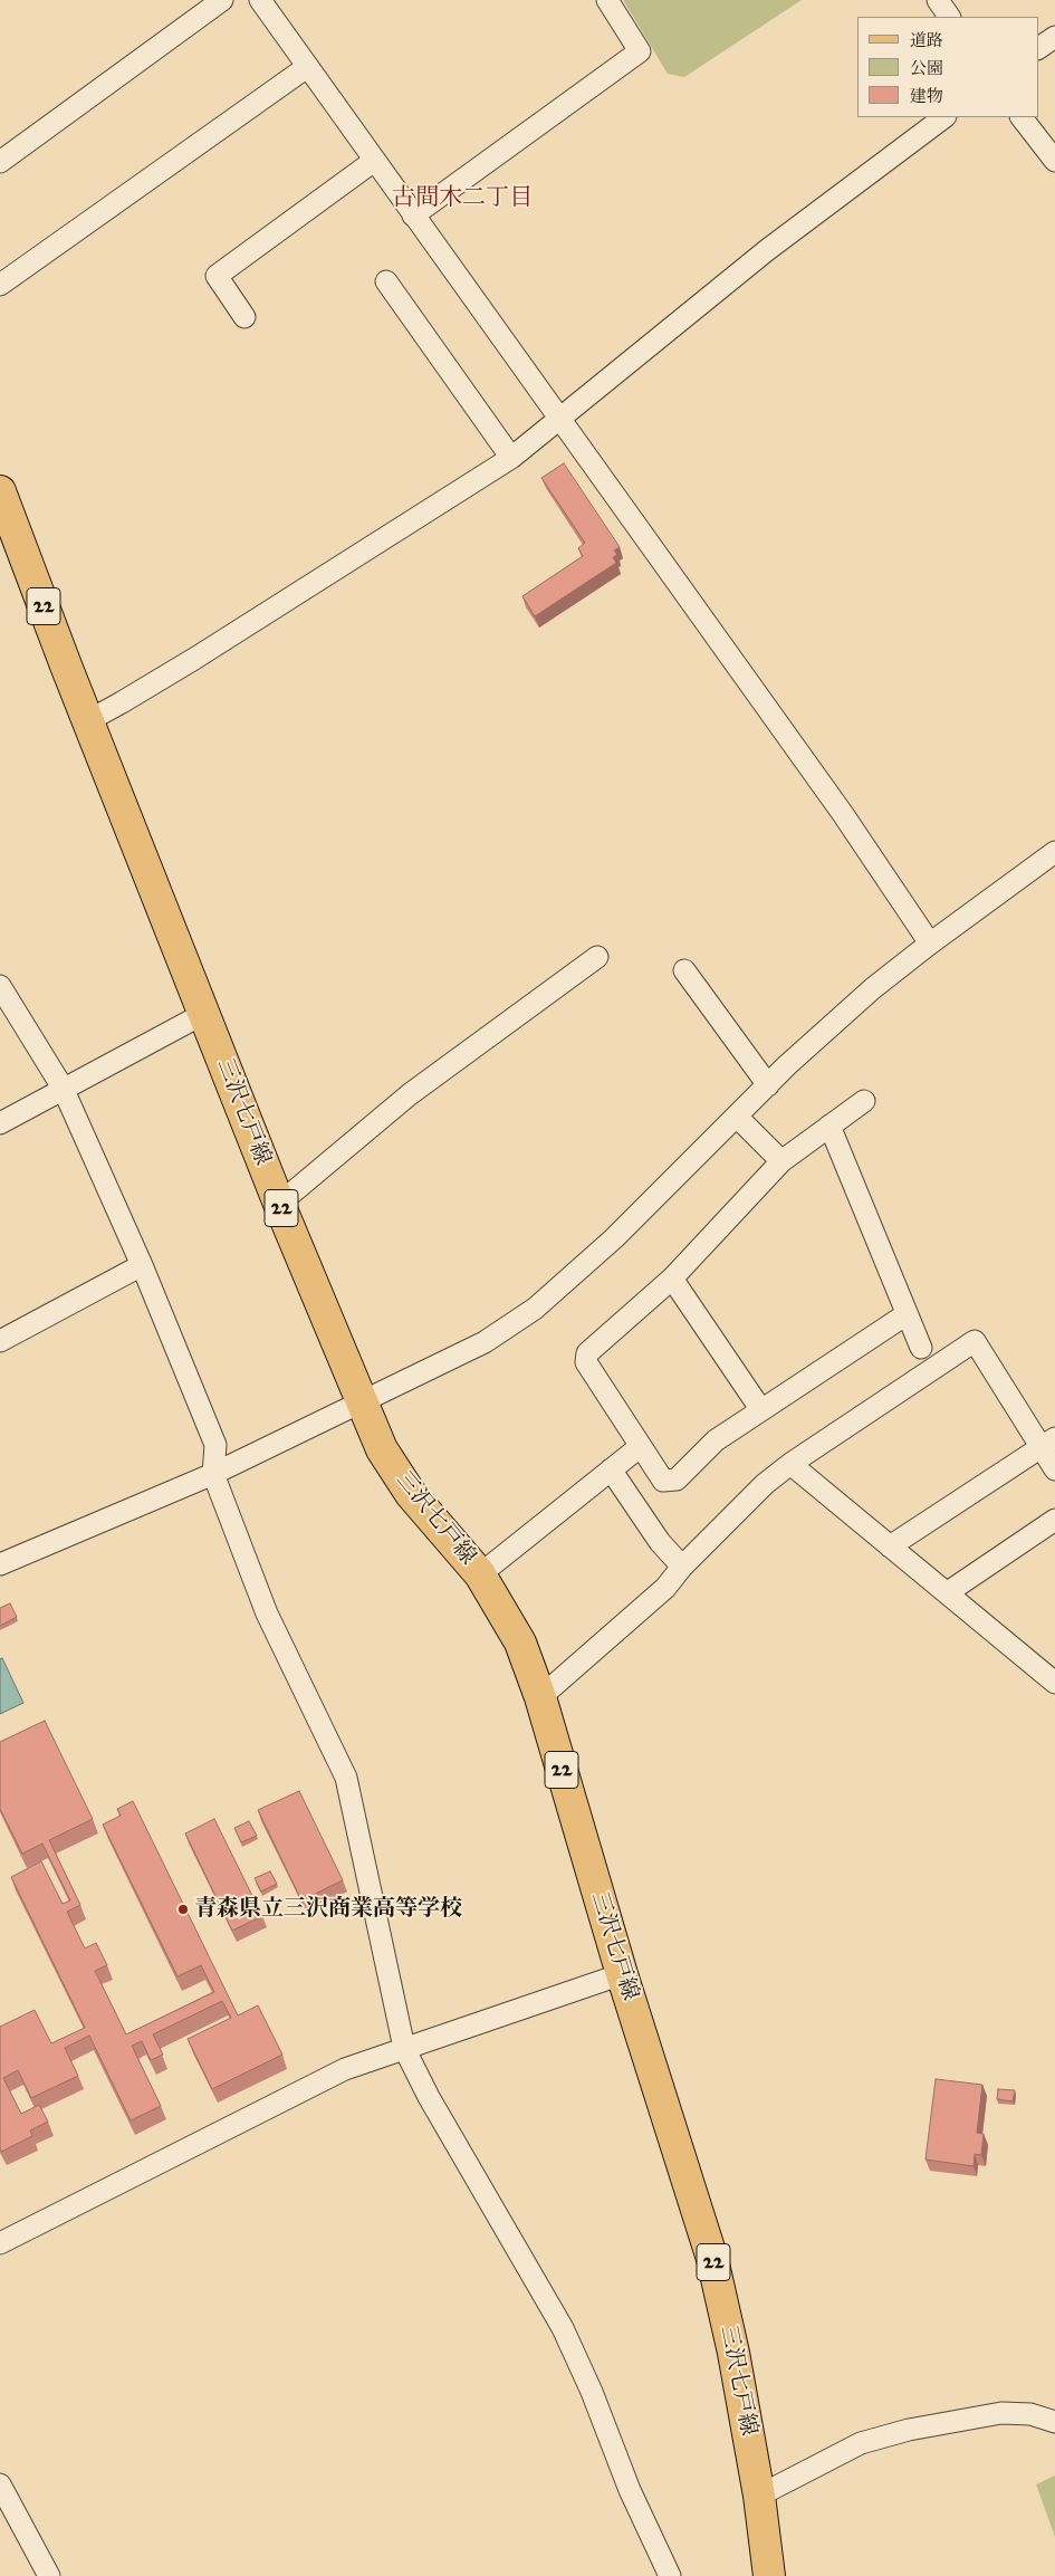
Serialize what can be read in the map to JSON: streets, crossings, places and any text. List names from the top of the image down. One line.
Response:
{"streets":{"main road":["22","三沢七戸線"]},"districts":["古間木二丁目"],"places":["青森県立三沢商業高等学校"],"legend":["道路","公園","建物"]}
